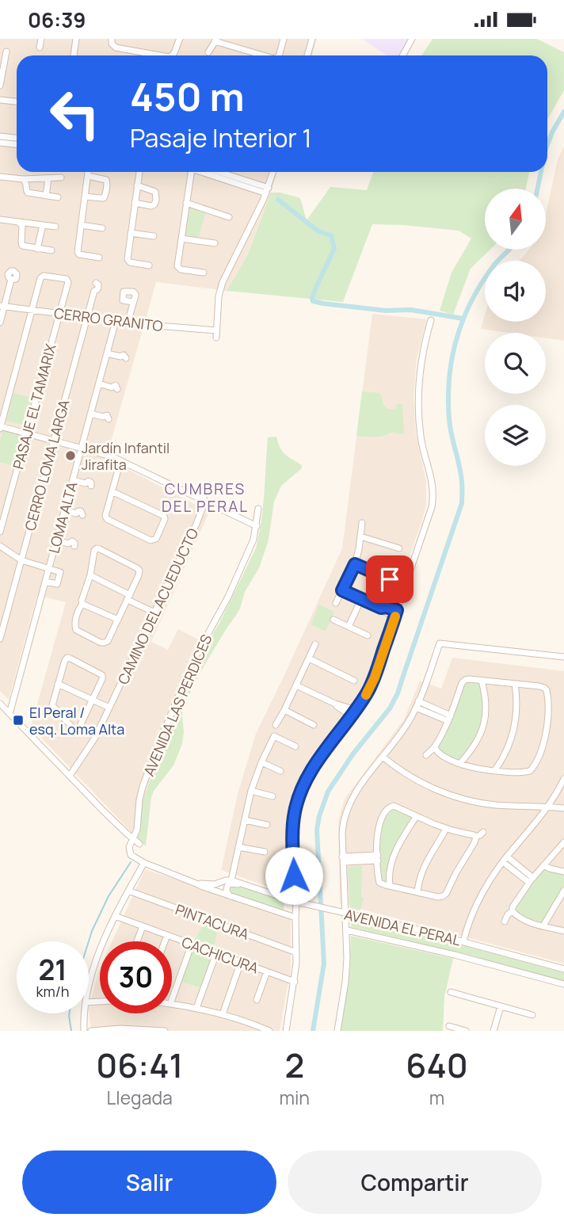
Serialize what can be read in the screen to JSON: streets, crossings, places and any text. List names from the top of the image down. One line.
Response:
{"streets":{"street":["CERRO GRANITO","PASAJE EL TAMARIX","CERRO LOMA LARGA","LOMA ALTA","CAMINO DEL ACUEDUCTO","AVENIDA LAS PERDICES","PINTACURA","AVENIDA EL PERAL","CACHICURA"]},"crossings":[["CERRO GRANITO","PASAJE EL TAMARIX"],["CERRO GRANITO","CERRO LOMA LARGA"],["CERRO GRANITO","LOMA ALTA"]],"districts":["CUMBRES DEL PERAL"],"places":{"other":["Jardín Infantil Jirafita"],"transit":["El Peral / esq. Loma Alta"]},"north":"top","page":{"status":"06:39","turn":["450 m","Pasaje Interior 1"],"speed":"21 km/h","limit":"30","eta":["06:41","Llegada","2","min","640","m"],"buttons":["Salir","Compartir"]}}
